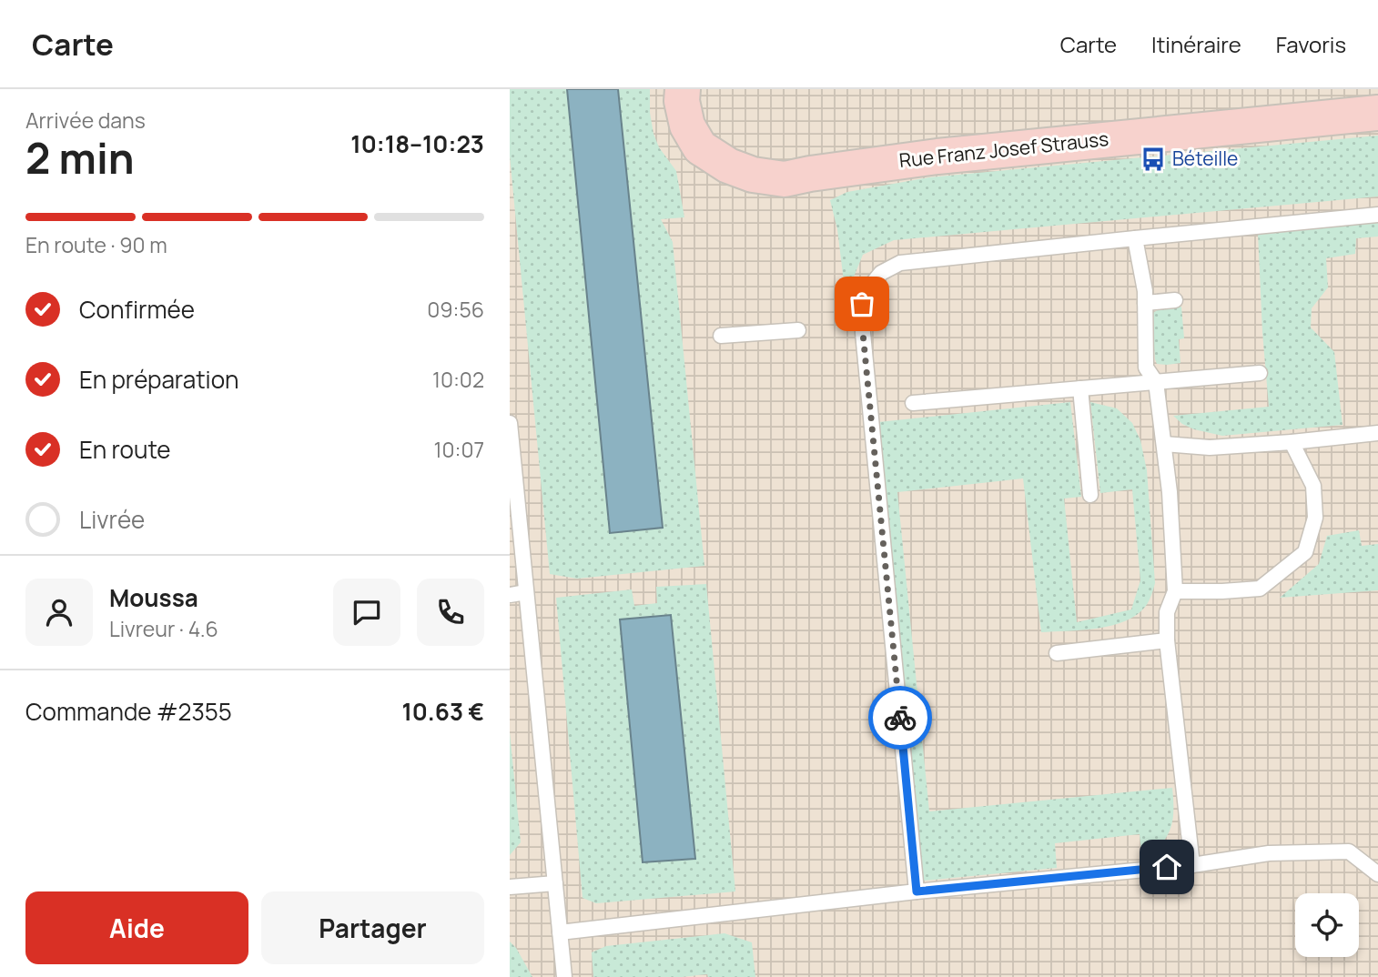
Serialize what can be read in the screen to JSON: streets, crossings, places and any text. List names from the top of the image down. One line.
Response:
{"streets":{"street":["Rue Franz Josef Strauss"]},"places":{"bus stop":["Béteille"]},"page":{"header":"Carte","nav":["Carte","Itinéraire","Favoris"],"heading":["2 min","Arrivée dans","10:18–10:23"],"panel":["Moussa","Livreur · 4.6","Commande #2355","10.63 €"],"bar":"En route · 90 m","list":[["Confirmée","09:56"],["En préparation","10:02"],["En route","10:07"],"Livrée"],"buttons":["Aide","Partager"]}}
